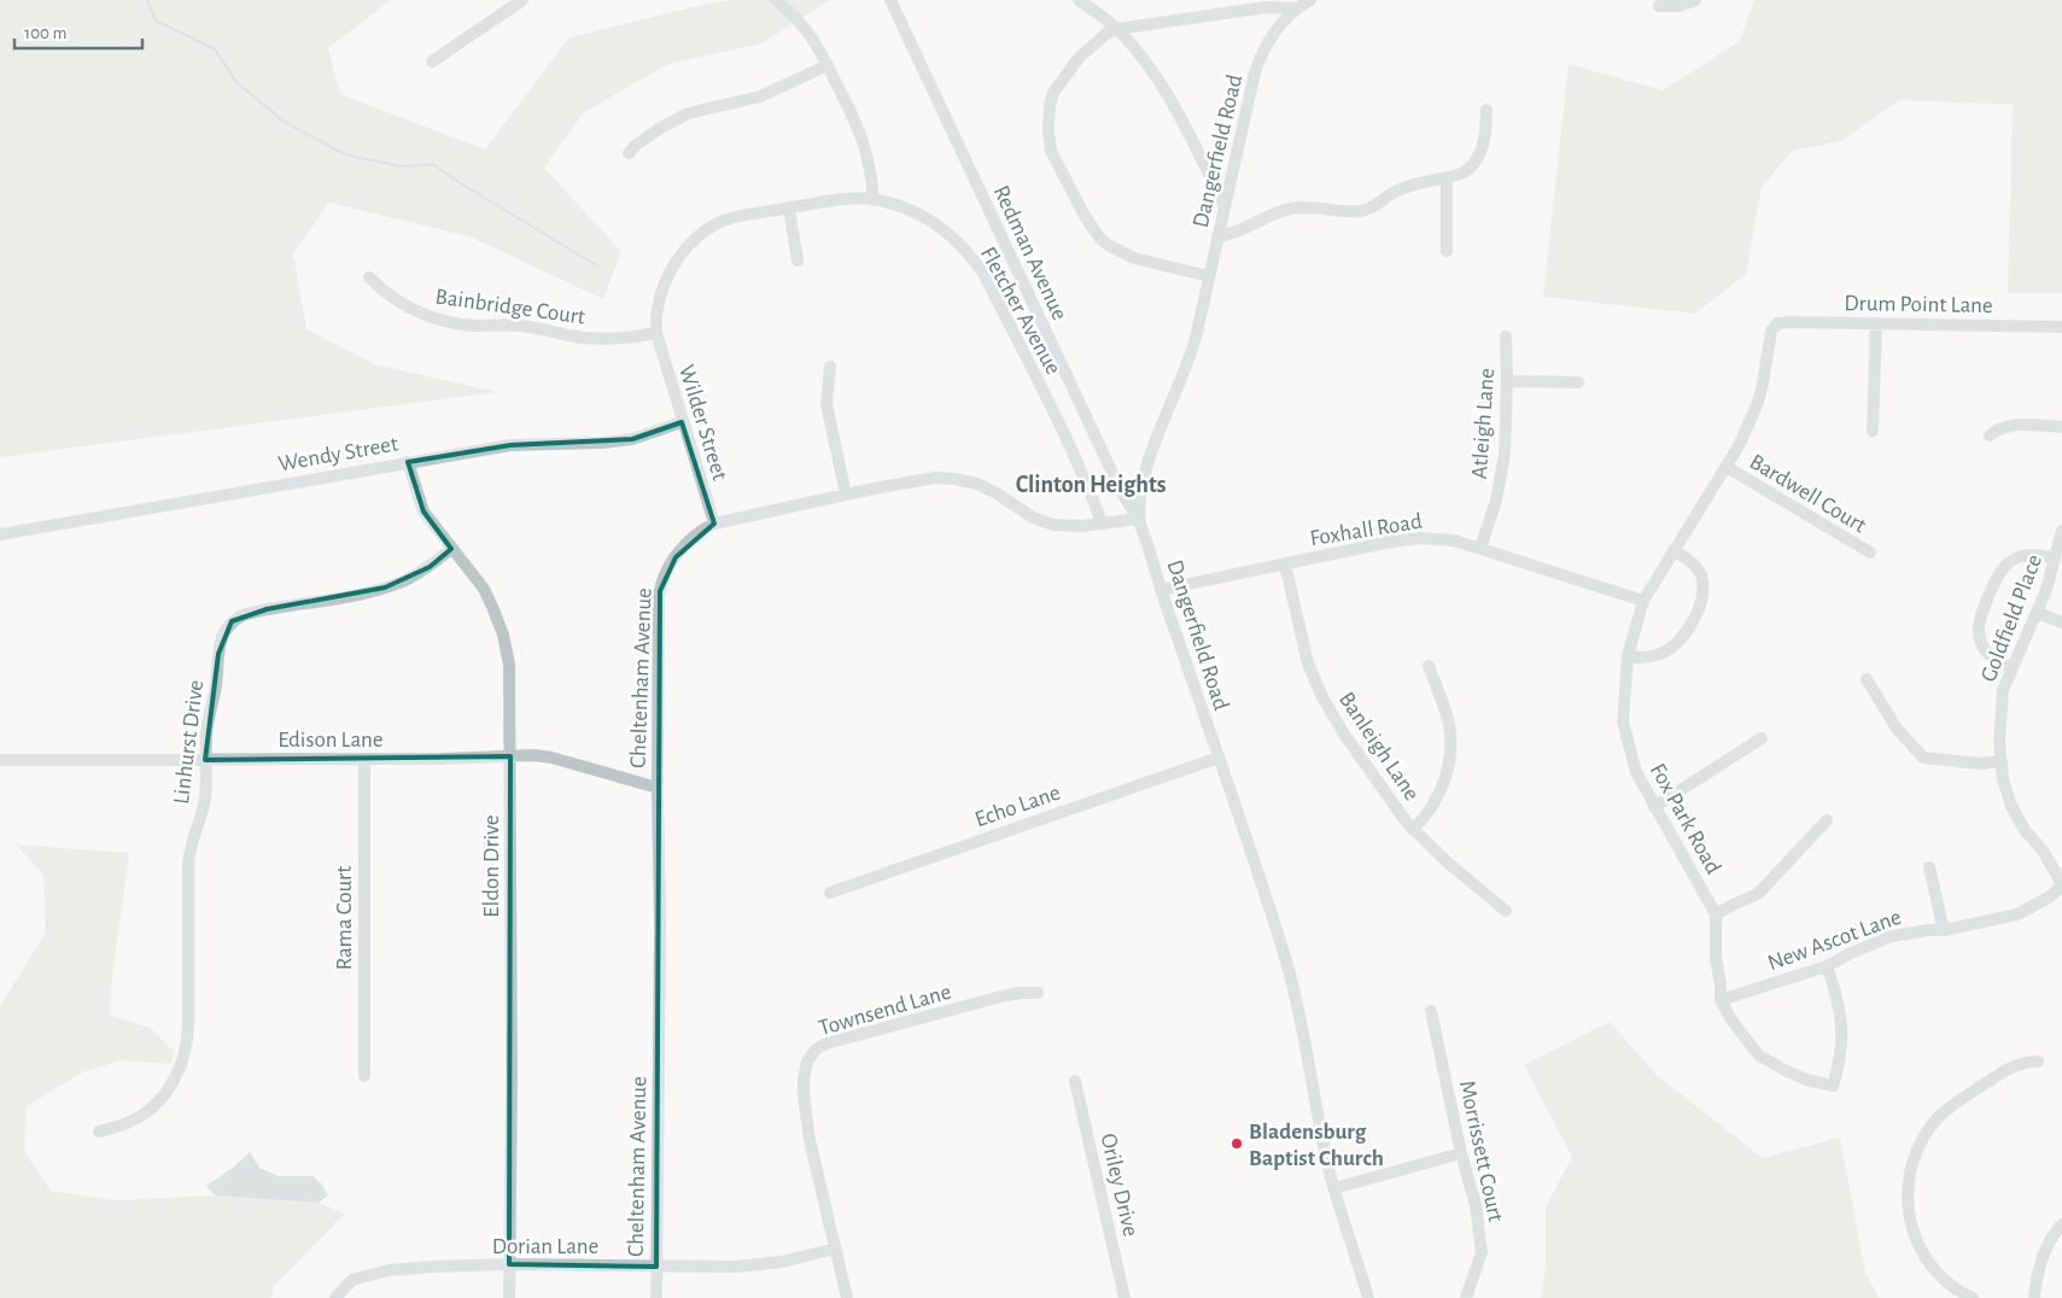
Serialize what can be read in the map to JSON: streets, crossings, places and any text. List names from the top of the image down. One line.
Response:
{"streets":{"street":["Dangerfield Road","Redman Avenue","Drum Point Lane","Bainbridge Court","Fletcher Avenue","Wilder Street","Atleigh Lane","Wendy Street","Bardwell Court","Foxhall Road","Goldfield Place","Cheltenham Avenue","Edison Lane","Linhurst Drive","Banleigh Lane","Echo Lane","Fox Park Road","Eldon Drive","Rama Court","New Ascot Lane","Townsend Lane","Morrissett Court","Oriley Drive","Dorian Lane"]},"crossings":[["Dangerfield Road","Redman Avenue"],["Dangerfield Road","Foxhall Road"],["Dangerfield Road","Cheltenham Avenue"],["Dangerfield Road","Echo Lane"],["Redman Avenue","Cheltenham Avenue"],["Drum Point Lane","Fox Park Road"],["Bainbridge Court","Fletcher Avenue"],["Bainbridge Court","Wilder Street"],["Fletcher Avenue","Wilder Street"],["Fletcher Avenue","Cheltenham Avenue"],["Wilder Street","Wendy Street"],["Wilder Street","Cheltenham Avenue"],["Atleigh Lane","Foxhall Road"],["Wendy Street","Eldon Drive"],["Bardwell Court","Fox Park Road"],["Foxhall Road","Banleigh Lane"],["Foxhall Road","Fox Park Road"],["Goldfield Place","New Ascot Lane"],["Cheltenham Avenue","Edison Lane"],["Cheltenham Avenue","Dorian Lane"],["Edison Lane","Linhurst Drive"],["Edison Lane","Eldon Drive"],["Edison Lane","Rama Court"],["Linhurst Drive","Eldon Drive"],["Fox Park Road","New Ascot Lane"],["Eldon Drive","Dorian Lane"],["Townsend Lane","Dorian Lane"]],"districts":["Clinton Heights"],"places":["Bladensburg Baptist Church"],"scale_bar":"100 m"}
